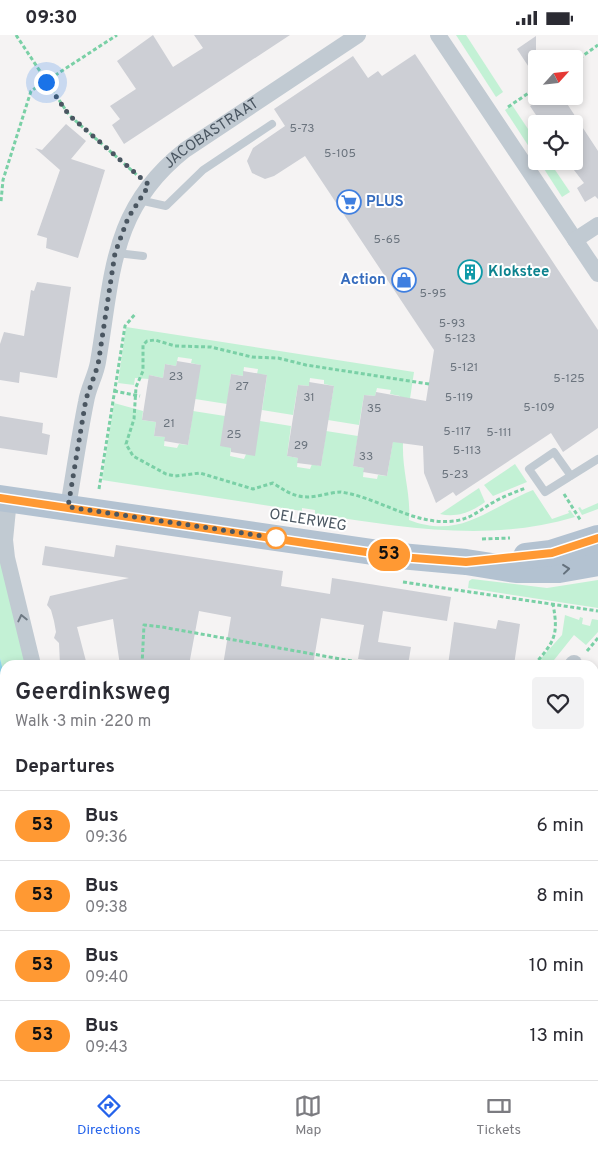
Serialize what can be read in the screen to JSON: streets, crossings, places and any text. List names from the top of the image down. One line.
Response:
{"streets":{"main road":["OELERWEG"],"street":["JACOBASTRAAT"]},"crossings":[["JACOBASTRAAT","OELERWEG"]],"places":{"supermarket":["PLUS"],"building":["Klokstee"],"shop":["Action"]},"lines":["bus line 53"],"house_numbers":["5-73","5-105","5-65","5-95","5-93","5-123","5-121","23","5-125","27","31","5-119","5-109","35","21","5-117","5-111","25","29","5-113","33","5-23"],"north":"top right","page":{"status":"09:30","on_map":"53","heading":[["Geerdinksweg","Walk · 3 min · 220 m"],"Departures"],"list":[{"mark":"53","name":"Bus","note":"09:36","value":"6 min"},{"mark":"53","name":"Bus","note":"09:38","value":"8 min"},{"mark":"53","name":"Bus","note":"09:40","value":"10 min"},{"mark":"53","name":"Bus","note":"09:43","value":"13 min"}],"tabs":["Directions","Map","Tickets"]}}
